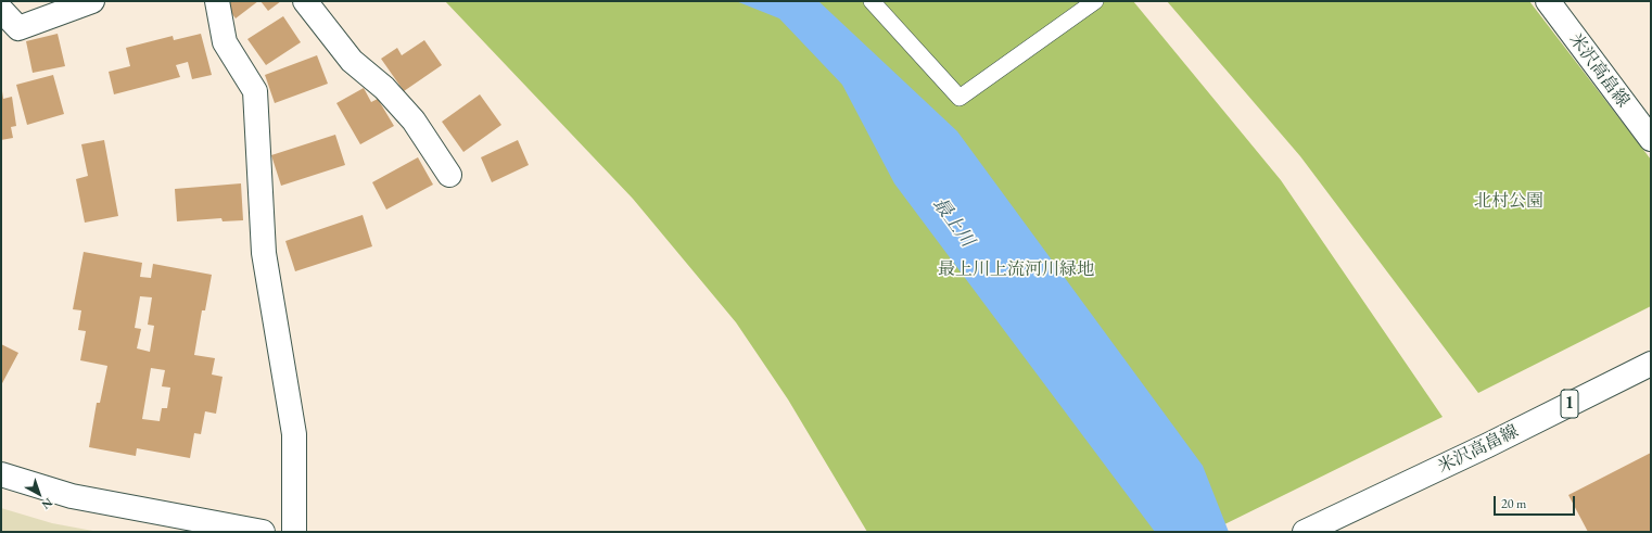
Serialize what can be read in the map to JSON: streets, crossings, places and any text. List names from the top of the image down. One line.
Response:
{"streets":{"street":["米沢高畠線","1"]},"water":["最上川"],"parks":["北村公園","最上川上流河川緑地"],"scale_bar":"20 m","north":"bottom right"}
